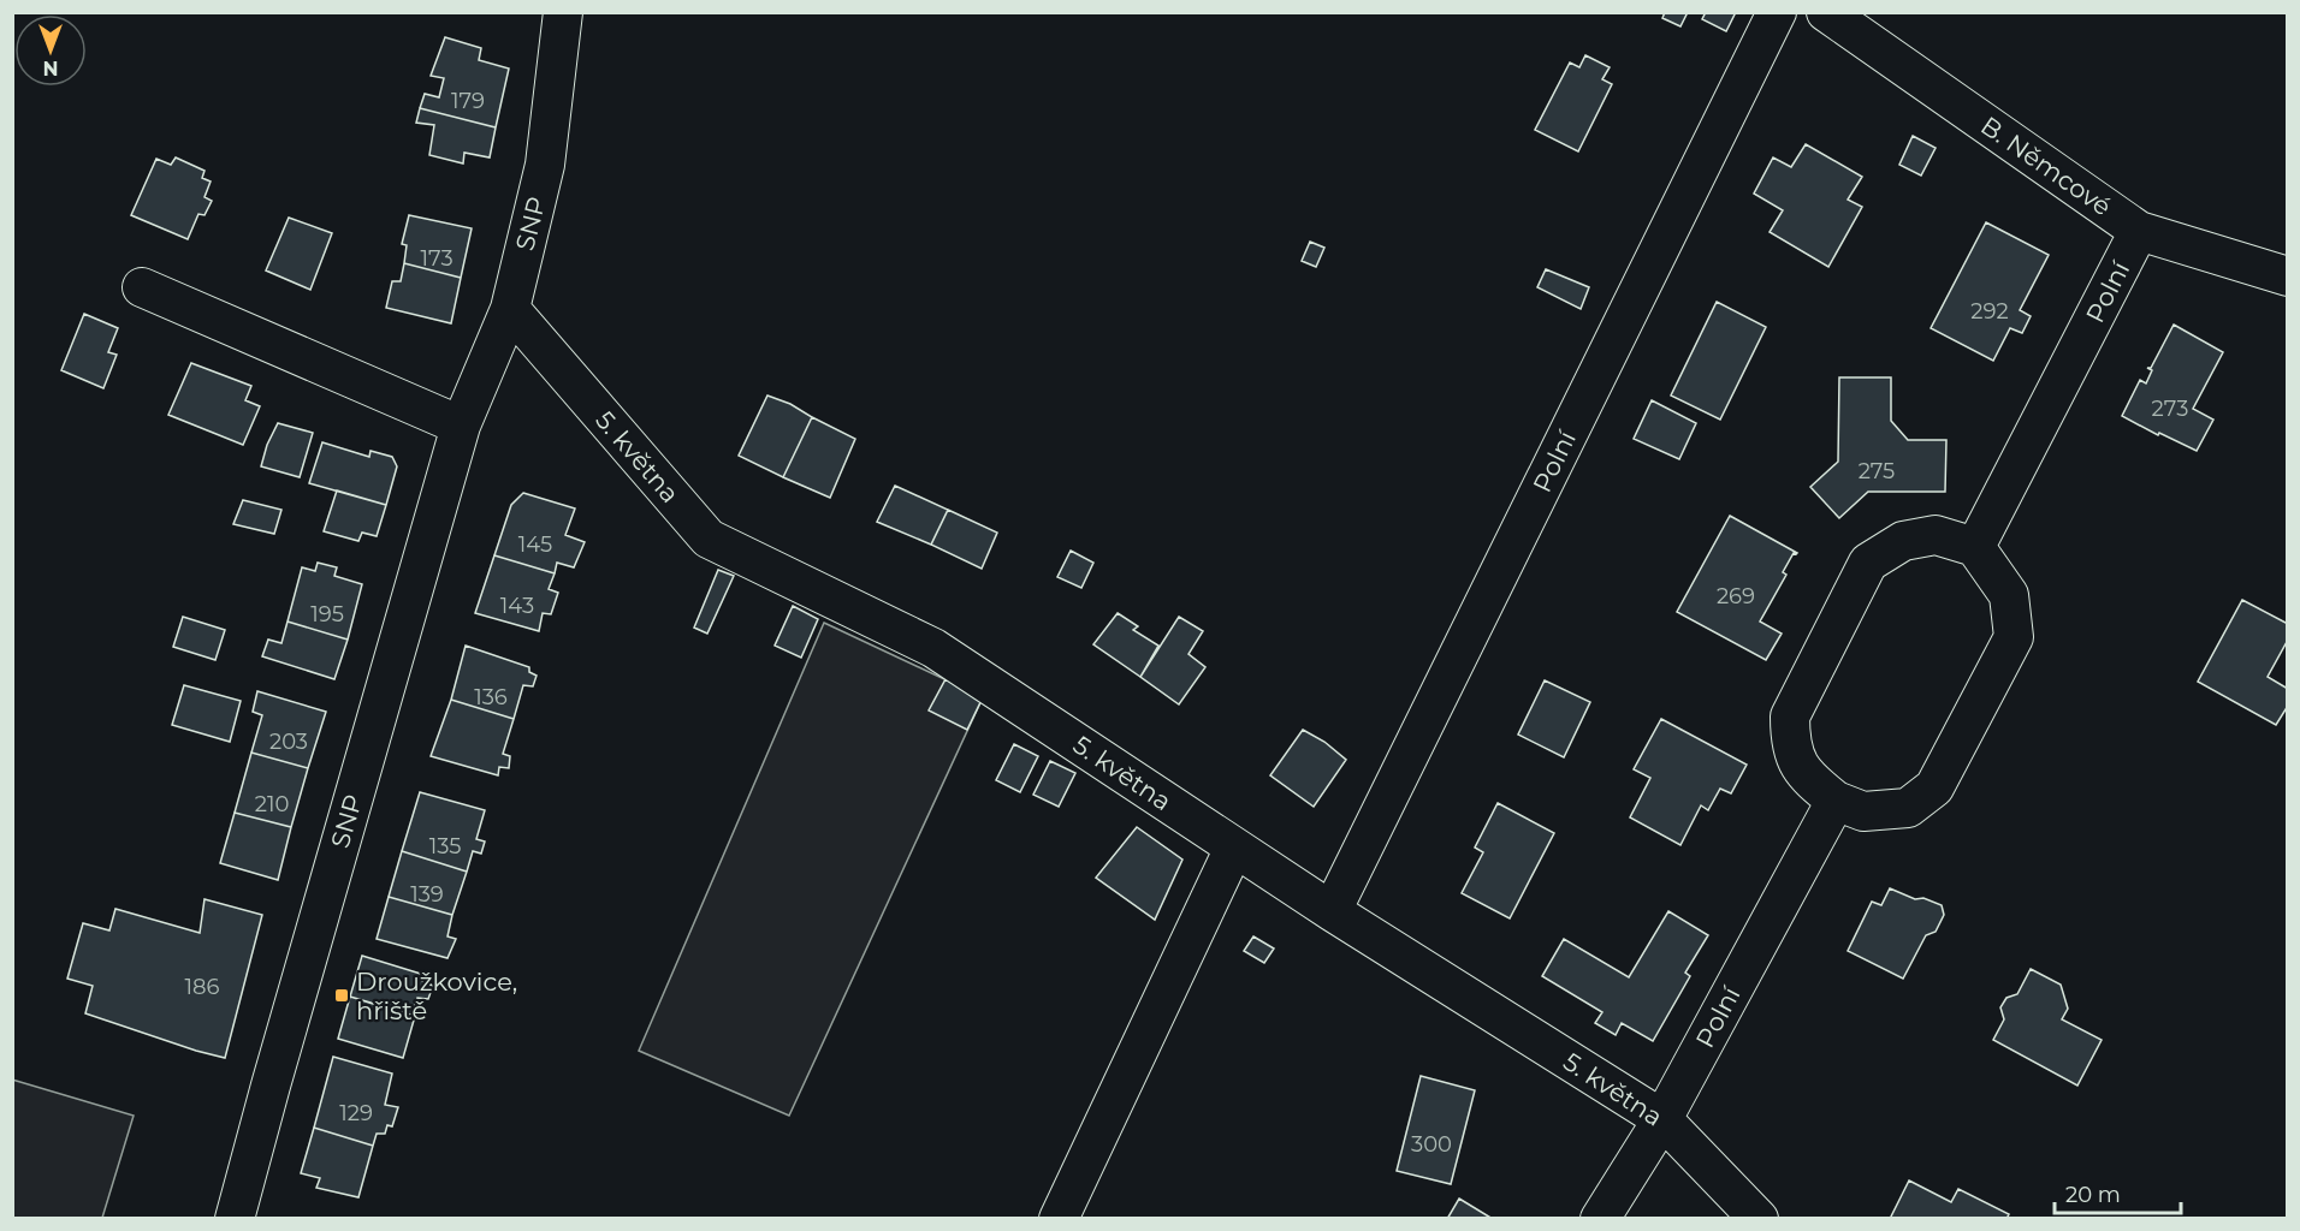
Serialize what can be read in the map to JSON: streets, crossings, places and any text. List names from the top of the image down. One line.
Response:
{"streets":{"street":["B. Němcové","SNP","Polní","5. května"]},"crossings":[["B. Němcové","Polní"],["SNP","5. května"],["Polní","5. května"]],"places":{"transit":["Droužkovice, hřiště"]},"house_numbers":["179","173","292","273","275","145","269","143","195","136","203","210","135","139","186","129","300"],"scale_bar":"20 m","north":"bottom"}
